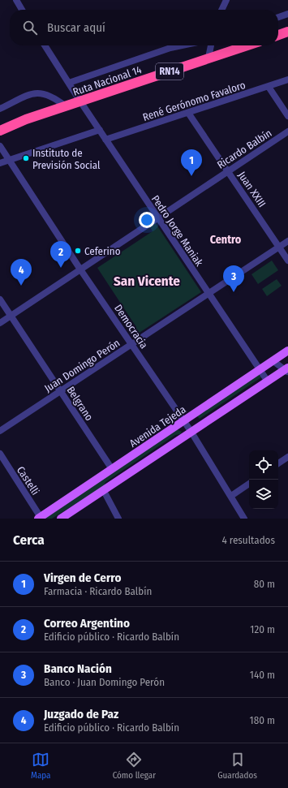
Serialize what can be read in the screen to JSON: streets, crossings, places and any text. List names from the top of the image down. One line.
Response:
{"streets":{"highway":["RN14","Ruta Nacional 14"],"main road":["Avenida Tejeda"],"street":["René Gerónomo Favaloro","Ricardo Balbín","Juan XXIII","Pedro Jorge Maniak","Democracia","Juan Domingo Perón","Belgrano","Castelli"]},"crossings":[["Ruta Nacional 14","Pedro Jorge Maniak"],["René Gerónomo Favaloro","Juan XXIII"],["René Gerónomo Favaloro","Pedro Jorge Maniak"],["Ricardo Balbín","Juan XXIII"],["Ricardo Balbín","Pedro Jorge Maniak"],["Ricardo Balbín","Democracia"],["Ricardo Balbín","Belgrano"],["Juan XXIII","Juan Domingo Perón"],["Pedro Jorge Maniak","Juan Domingo Perón"],["Pedro Jorge Maniak","Avenida Tejeda"],["Democracia","Juan Domingo Perón"],["Democracia","Avenida Tejeda"],["Juan Domingo Perón","Belgrano"],["Belgrano","Avenida Tejeda"],["Avenida Tejeda","Castelli"]],"districts":["Centro","San Vicente"],"places":["Instituto de Previsión Social","Ceferino"],"page":{"search":"Buscar aquí","pins":["1","2","4","3"],"heading":["Cerca","4 resultados"],"list":[{"mark":"1","name":"Virgen de Cerro","note":"Farmacia · Ricardo Balbín","value":"80 m"},{"mark":"2","name":"Correo Argentino","note":"Edificio público · Ricardo Balbín","value":"120 m"},{"mark":"3","name":"Banco Nación","note":"Banco · Juan Domingo Perón","value":"140 m"},{"mark":"4","name":"Juzgado de Paz","note":"Edificio público · Ricardo Balbín","value":"180 m"}],"nav":["Mapa","Cómo llegar","Guardados"]}}
